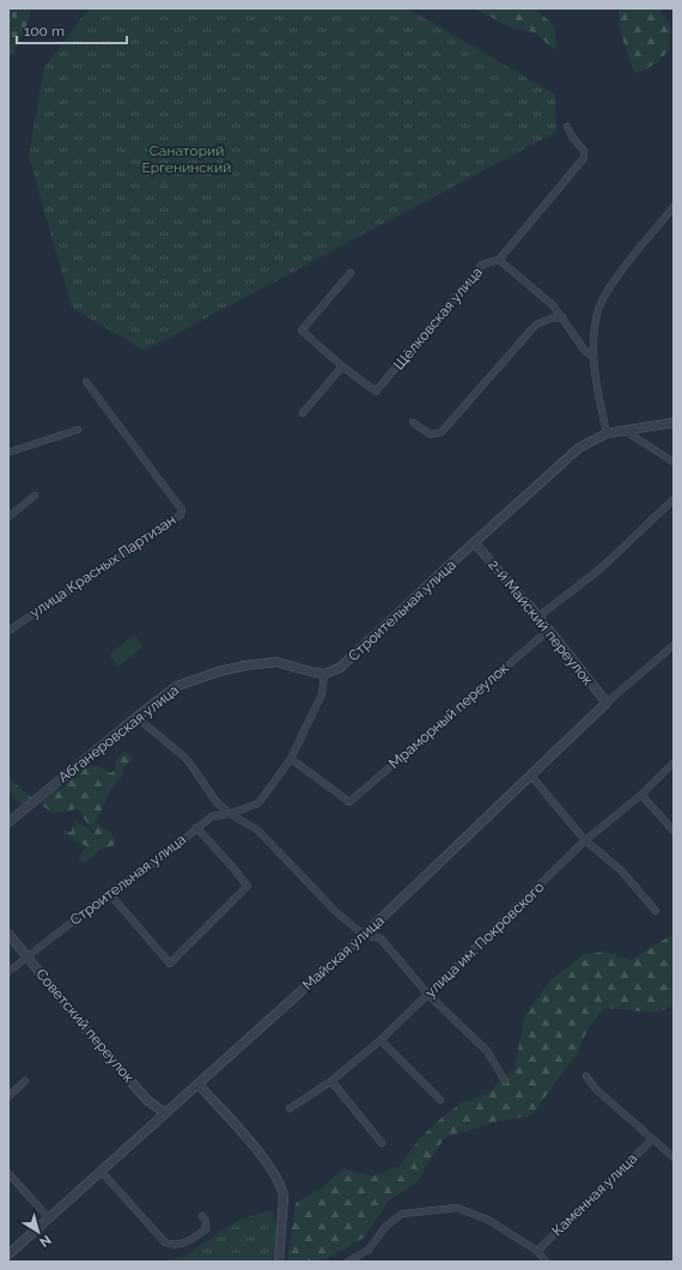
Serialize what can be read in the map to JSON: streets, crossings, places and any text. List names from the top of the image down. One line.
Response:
{"streets":{"street":["Щёлковская улица","улица Красных Партизан","Строительная улица","2-й Майский переулок","Мраморный переулок","Абганеровская улица","улица им. Покровского","Майская улица","Советский переулок","Каменная улица"]},"crossings":[["Строительная улица","2-й Майский переулок"],["Строительная улица","Мраморный переулок"],["Строительная улица","Абганеровская улица"],["Строительная улица","Советский переулок"],["2-й Майский переулок","Мраморный переулок"],["2-й Майский переулок","Майская улица"],["Майская улица","Советский переулок"]],"parks":["Санаторий Ергенинский"],"scale_bar":"100 m","north":"bottom right"}
